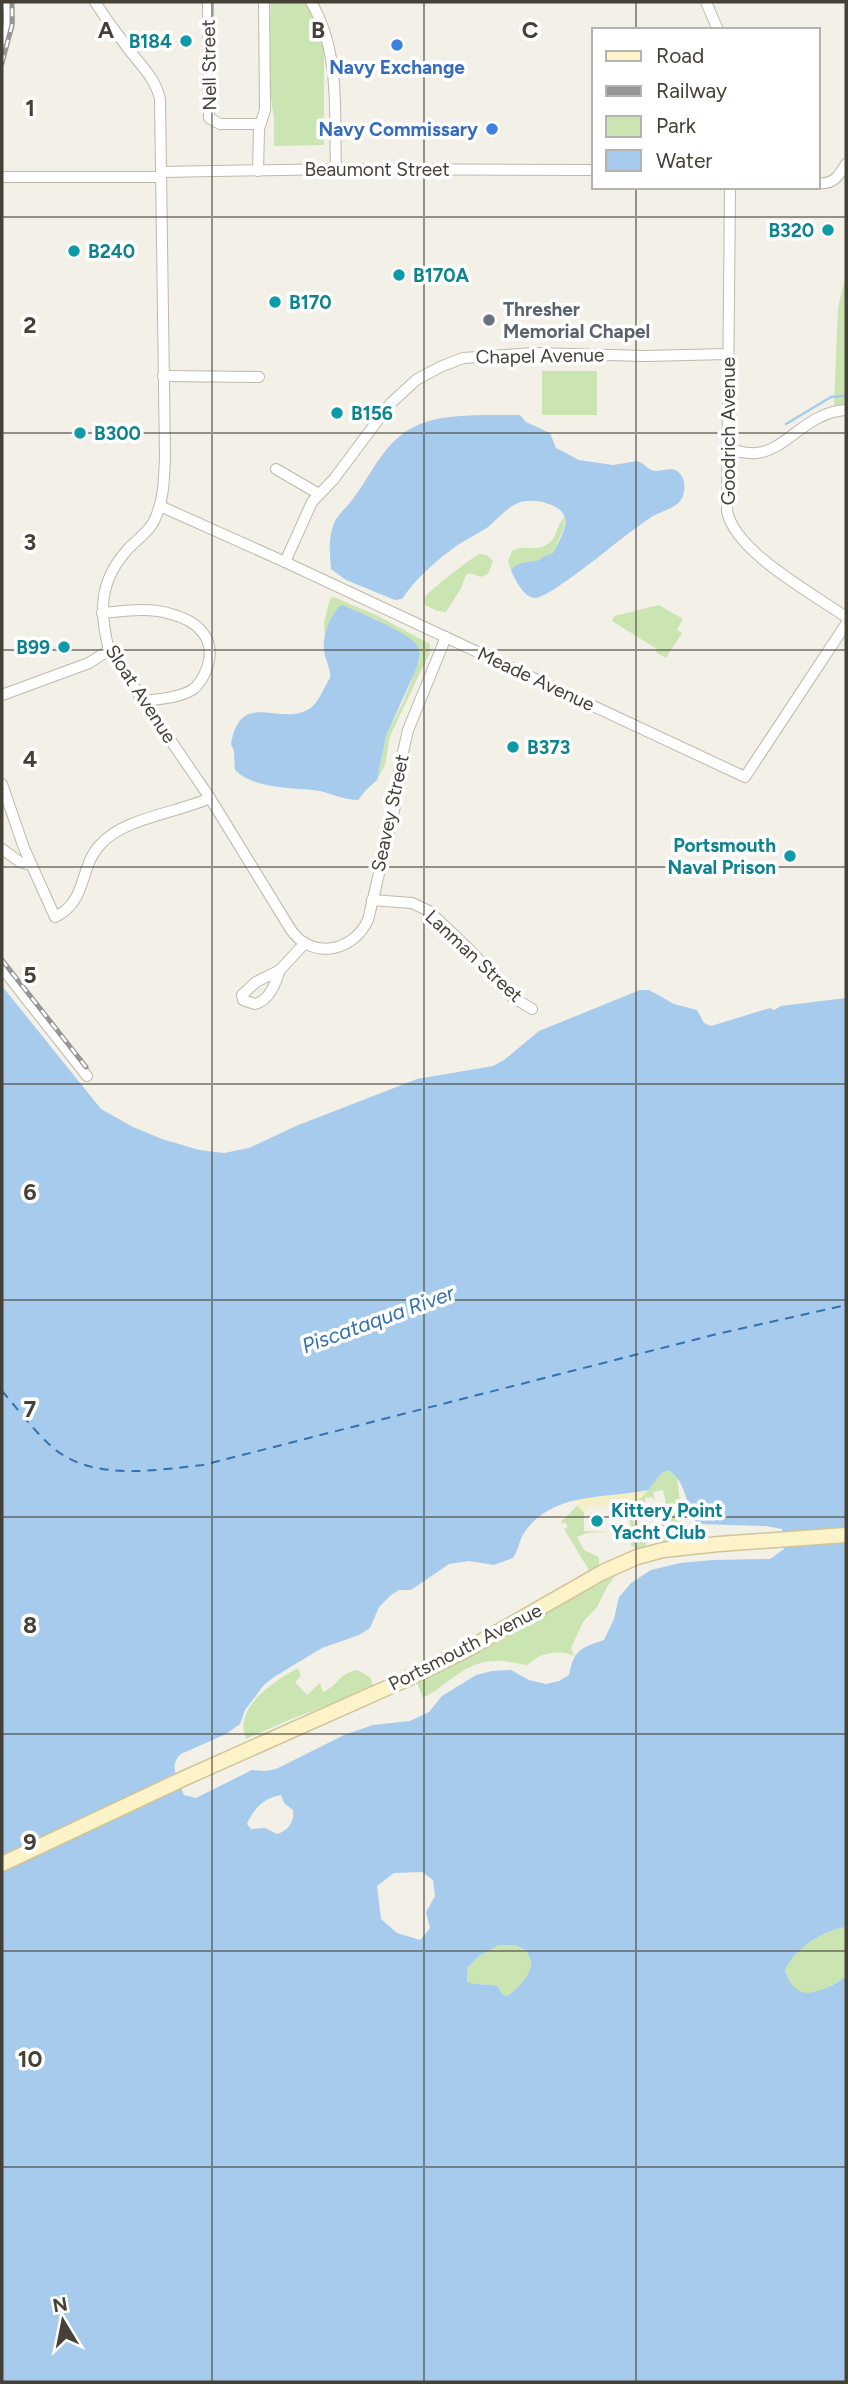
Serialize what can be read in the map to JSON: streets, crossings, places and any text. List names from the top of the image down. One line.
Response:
{"streets":{"main road":["Portsmouth Avenue"],"street":["Nell Street","Beaumont Street","Chapel Avenue","Goodrich Avenue","Meade Avenue","Sloat Avenue","Seavey Street","Lanman Street"]},"crossings":[["Beaumont Street","Sloat Avenue"],["Chapel Avenue","Goodrich Avenue"],["Chapel Avenue","Meade Avenue"],["Meade Avenue","Sloat Avenue"],["Meade Avenue","Seavey Street"],["Sloat Avenue","Seavey Street"],["Seavey Street","Lanman Street"]],"water":["Piscataqua River"],"places":["B184","Navy Exchange","Navy Commissary","B320","B240","B170A","B170","Thresher Memorial Chapel","B156","B300","B99","B373","Portsmouth Naval Prison","Kittery Point Yacht Club"],"legend":["Road","Railway","Park","Water"],"north":"top","grid":{"columns":["A","B","C"],"rows":["1","2","3","4","5","6","7","8","9","10"]}}
